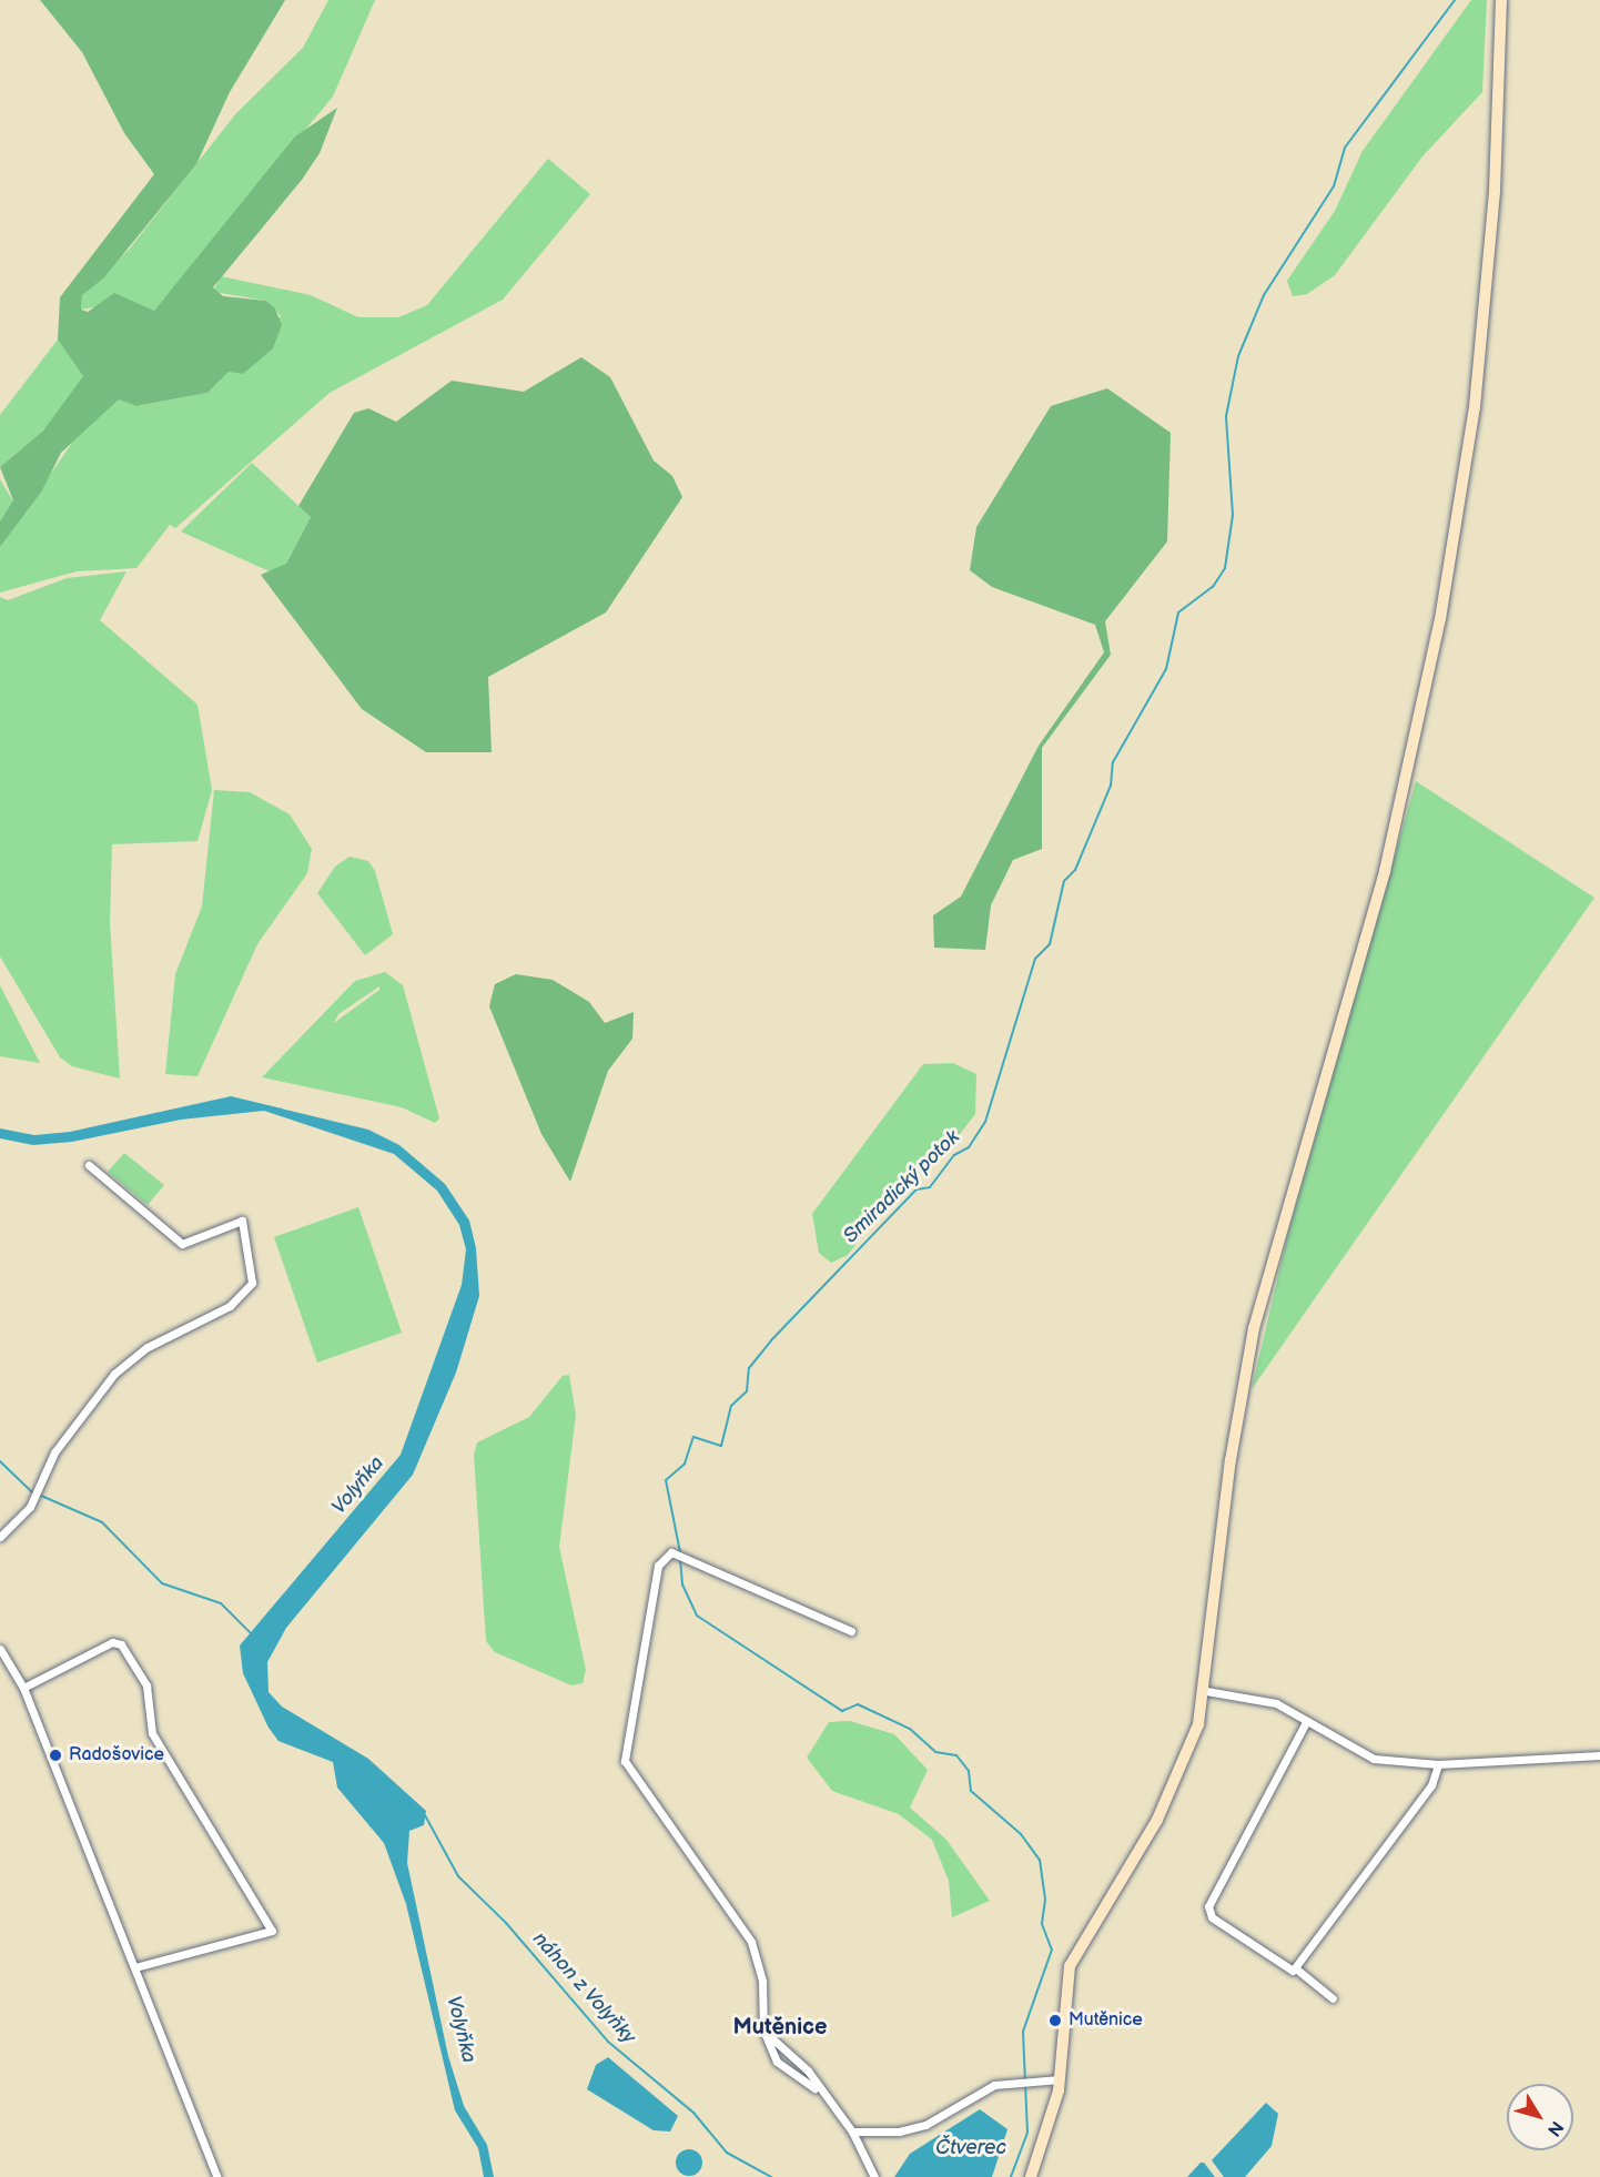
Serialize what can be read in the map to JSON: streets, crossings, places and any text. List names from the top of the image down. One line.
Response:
{"districts":["Mutěnice"],"water":["Smiradický potok","Volyňka","náhon z Volyňky","Čtverec"],"places":["Radošovice","Mutěnice"],"north":"bottom right"}
